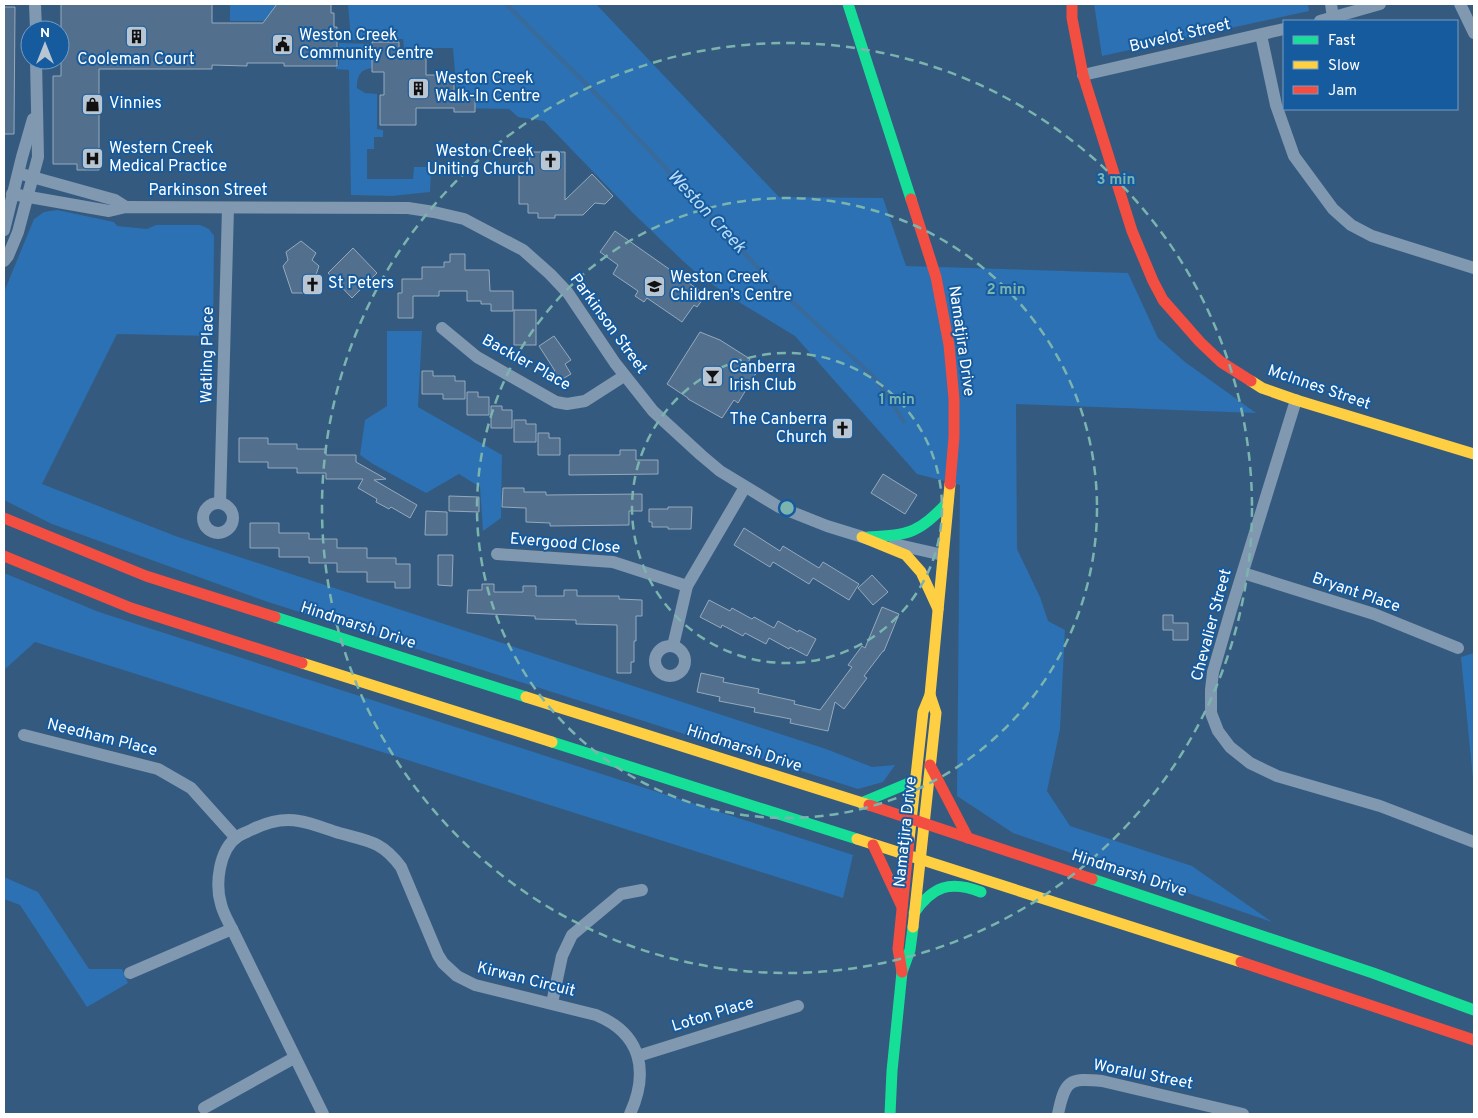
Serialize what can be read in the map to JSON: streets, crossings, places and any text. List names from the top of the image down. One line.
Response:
{"streets":{"main road":["Namatjira Drive","McInnes Street","Hindmarsh Drive"],"street":["Buvelot Street","Parkinson Street","Watling Place","Backler Place","Evergood Close","Bryant Place","Chevalier Street","Needham Place","Kirwan Circuit","Loton Place","Woralul Street"]},"crossings":[["Buvelot Street","McInnes Street"],["Parkinson Street","Namatjira Drive"],["Parkinson Street","Watling Place"],["Parkinson Street","Backler Place"],["Namatjira Drive","Hindmarsh Drive"],["McInnes Street","Chevalier Street"],["Bryant Place","Chevalier Street"],["Needham Place","Kirwan Circuit"],["Kirwan Circuit","Loton Place"]],"water":["Weston Creek"],"places":{"building":["Cooleman Court","Weston Creek Walk-In Centre"],"public building":["Weston Creek Community Centre"],"shop":["Vinnies"],"hospital":["Western Creek Medical Practice"],"church":["Weston Creek Uniting Church","St Peters","The Canberra Church"],"school or university":["Weston Creek Children’s Centre"],"bar":["Canberra Irish Club"]},"legend":["Fast","Slow","Jam"],"north":"top","rings":["3 min","2 min","1 min"]}
